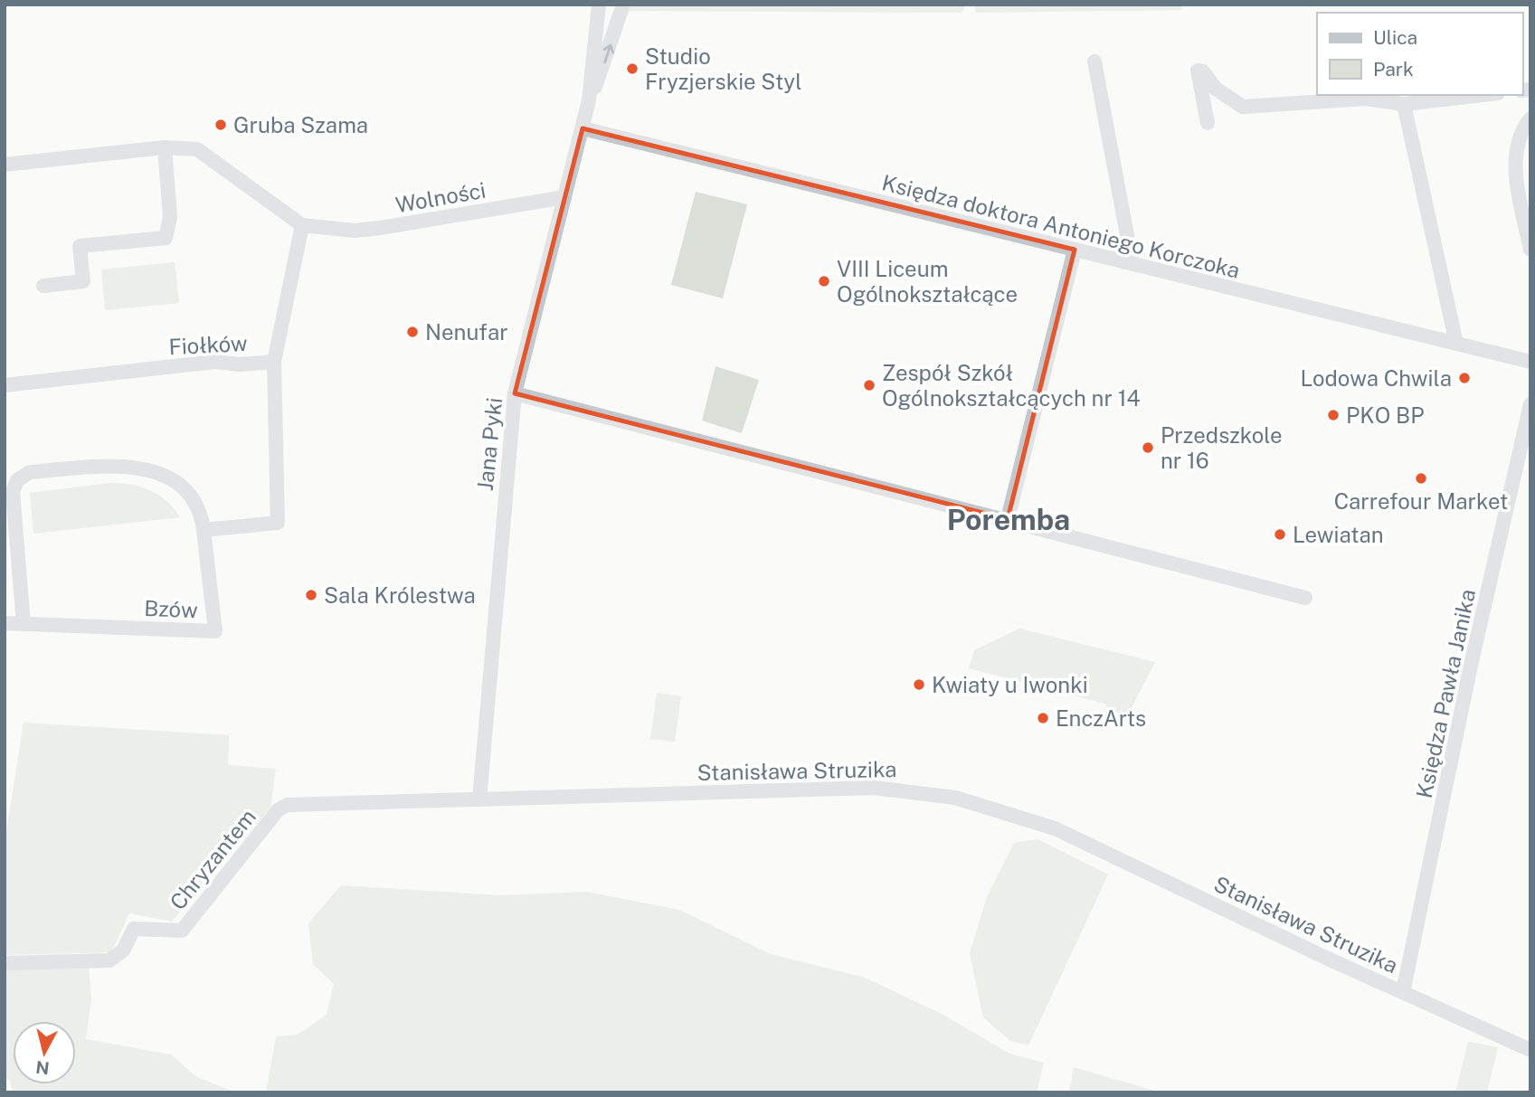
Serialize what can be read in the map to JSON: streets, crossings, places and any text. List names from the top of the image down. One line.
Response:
{"streets":{"street":["Wolności","Księdza doktora Antoniego Korczoka","Fiołków","Jana Pyki","Bzów","Księdza Pawła Janika","Stanisława Struzika","Chryzantem"]},"crossings":[["Wolności","Fiołków"],["Wolności","Jana Pyki"],["Księdza doktora Antoniego Korczoka","Jana Pyki"],["Jana Pyki","Stanisława Struzika"],["Księdza Pawła Janika","Stanisława Struzika"],["Stanisława Struzika","Chryzantem"]],"districts":["Poremba"],"places":["Studio Fryzjerskie Styl","Gruba Szama","VIII Liceum Ogólnokształcące","Nenufar","Lodowa Chwila","Zespół Szkół Ogólnokształcących nr 14","PKO BP","Przedszkole nr 16","Carrefour Market","Lewiatan","Sala Królestwa","Kwiaty u Iwonki","EnczArts"],"legend":["Ulica","Park"],"north":"bottom"}
